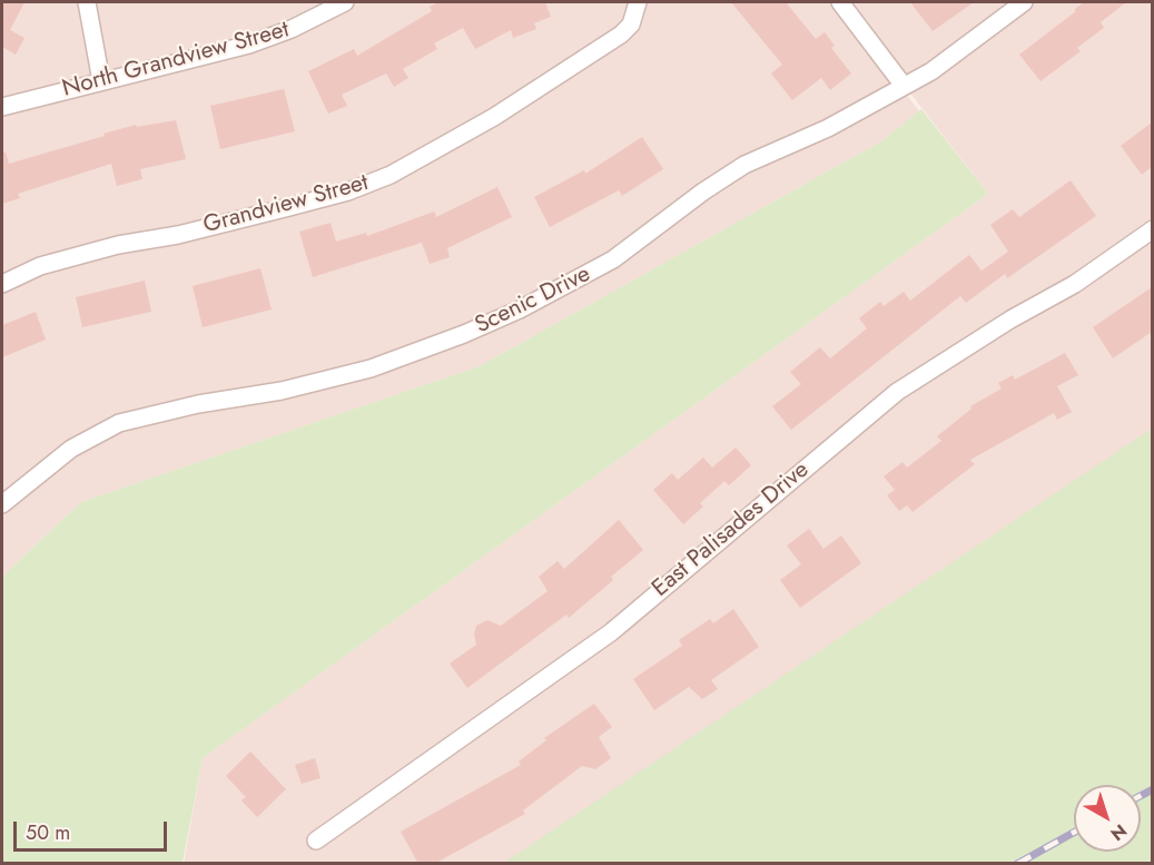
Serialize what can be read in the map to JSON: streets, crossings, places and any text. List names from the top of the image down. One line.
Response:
{"streets":{"street":["North Grandview Street","Grandview Street","Scenic Drive","East Palisades Drive"]},"scale_bar":"50 m","north":"bottom right"}
